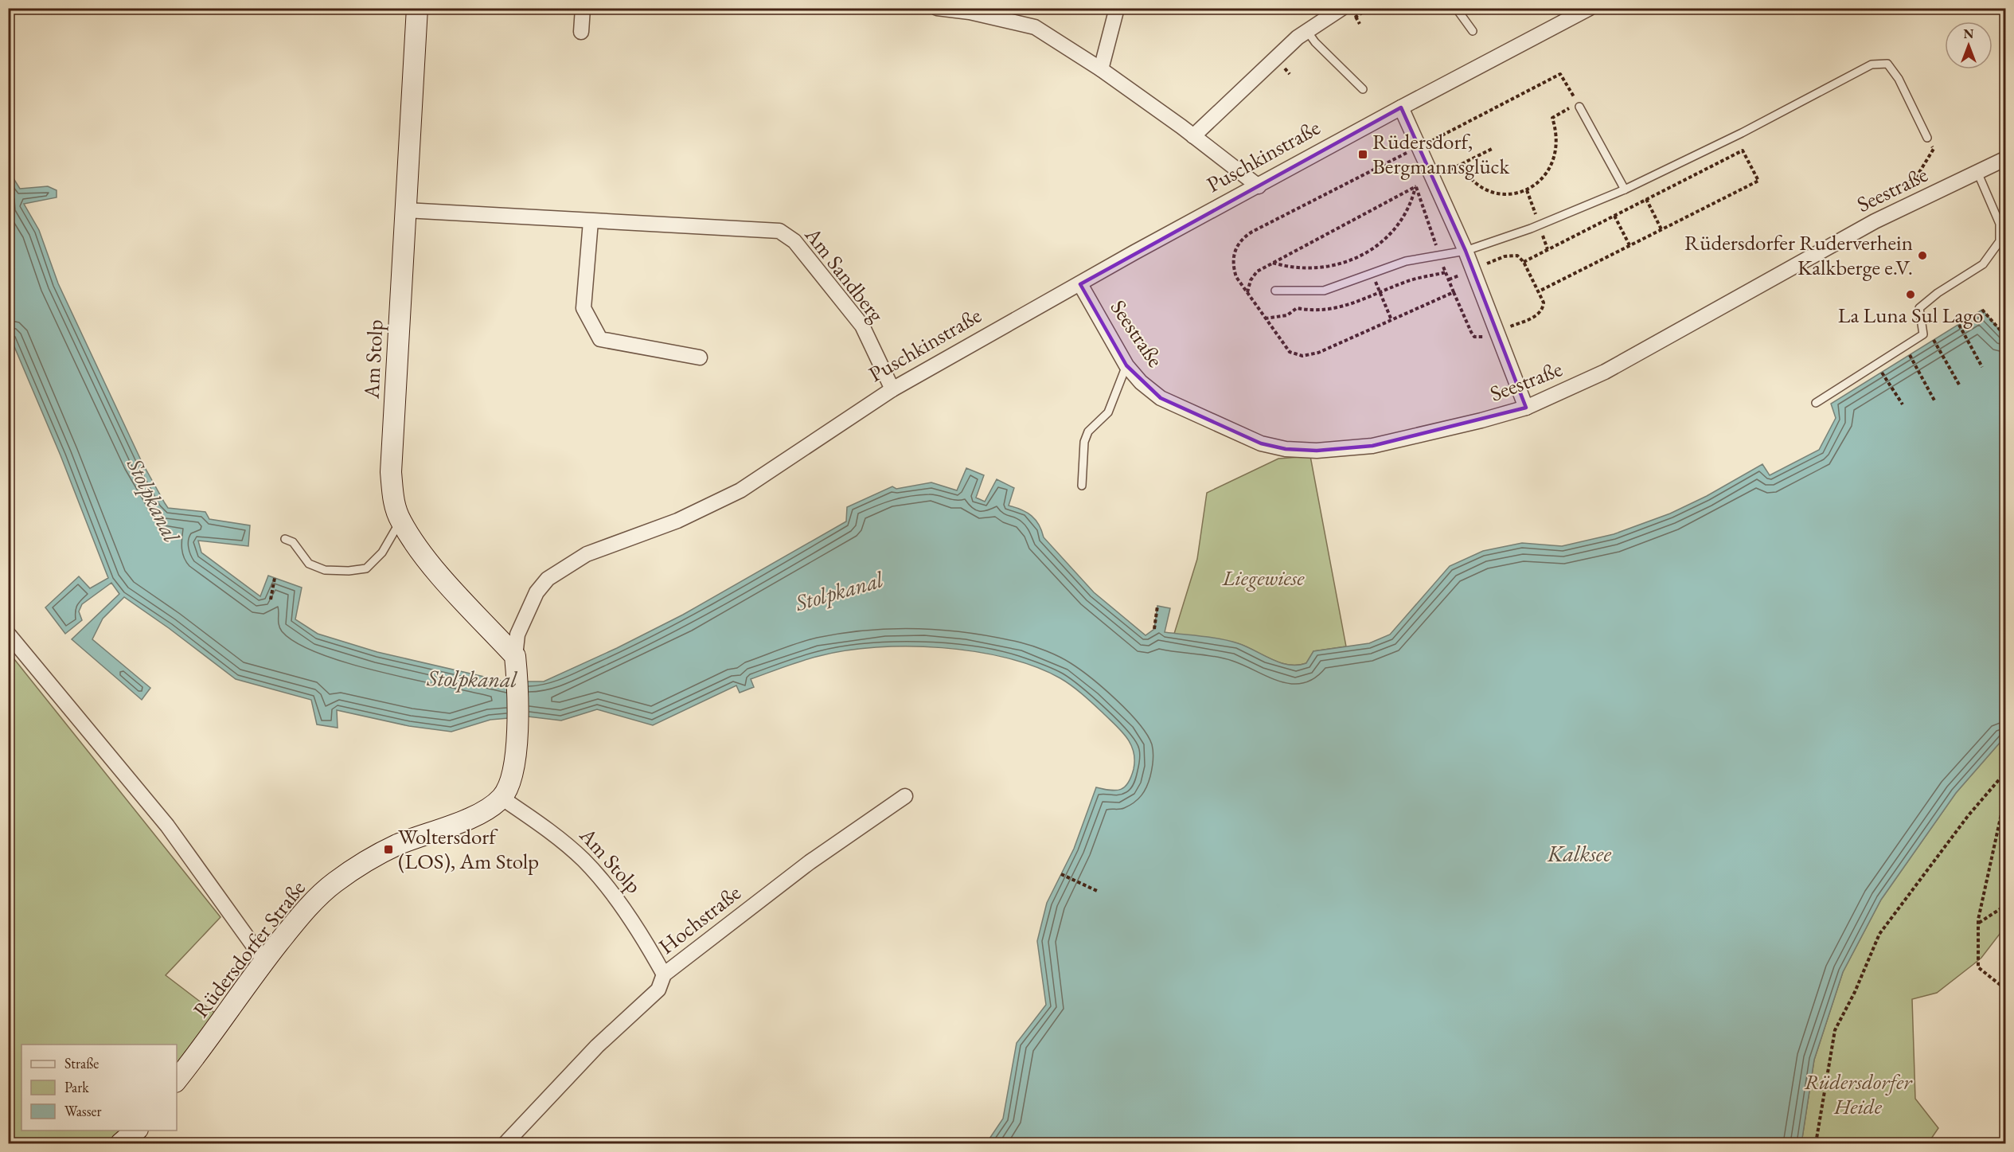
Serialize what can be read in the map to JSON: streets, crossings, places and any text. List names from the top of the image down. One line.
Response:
{"streets":{"main road":["Am Stolp","Rüdersdorfer Straße"],"street":["Puschkinstraße","Seestraße","Am Sandberg","Hochstraße"]},"crossings":[["Puschkinstraße","Seestraße"],["Puschkinstraße","Am Sandberg"],["Puschkinstraße","Am Stolp"],["Am Sandberg","Am Stolp"],["Am Stolp","Hochstraße"],["Am Stolp","Rüdersdorfer Straße"]],"water":["Stolpkanal","Kalksee"],"parks":["Liegewiese","Rüdersdorfer Heide"],"places":{"transit":["Rüdersdorf, Bergmannsglück","Woltersdorf (LOS), Am Stolp"],"other":["Rüdersdorfer Ruderverhein Kalkberge e.V.","La Luna Sul Lago"]},"legend":["Straße","Park","Wasser"],"north":"top"}
